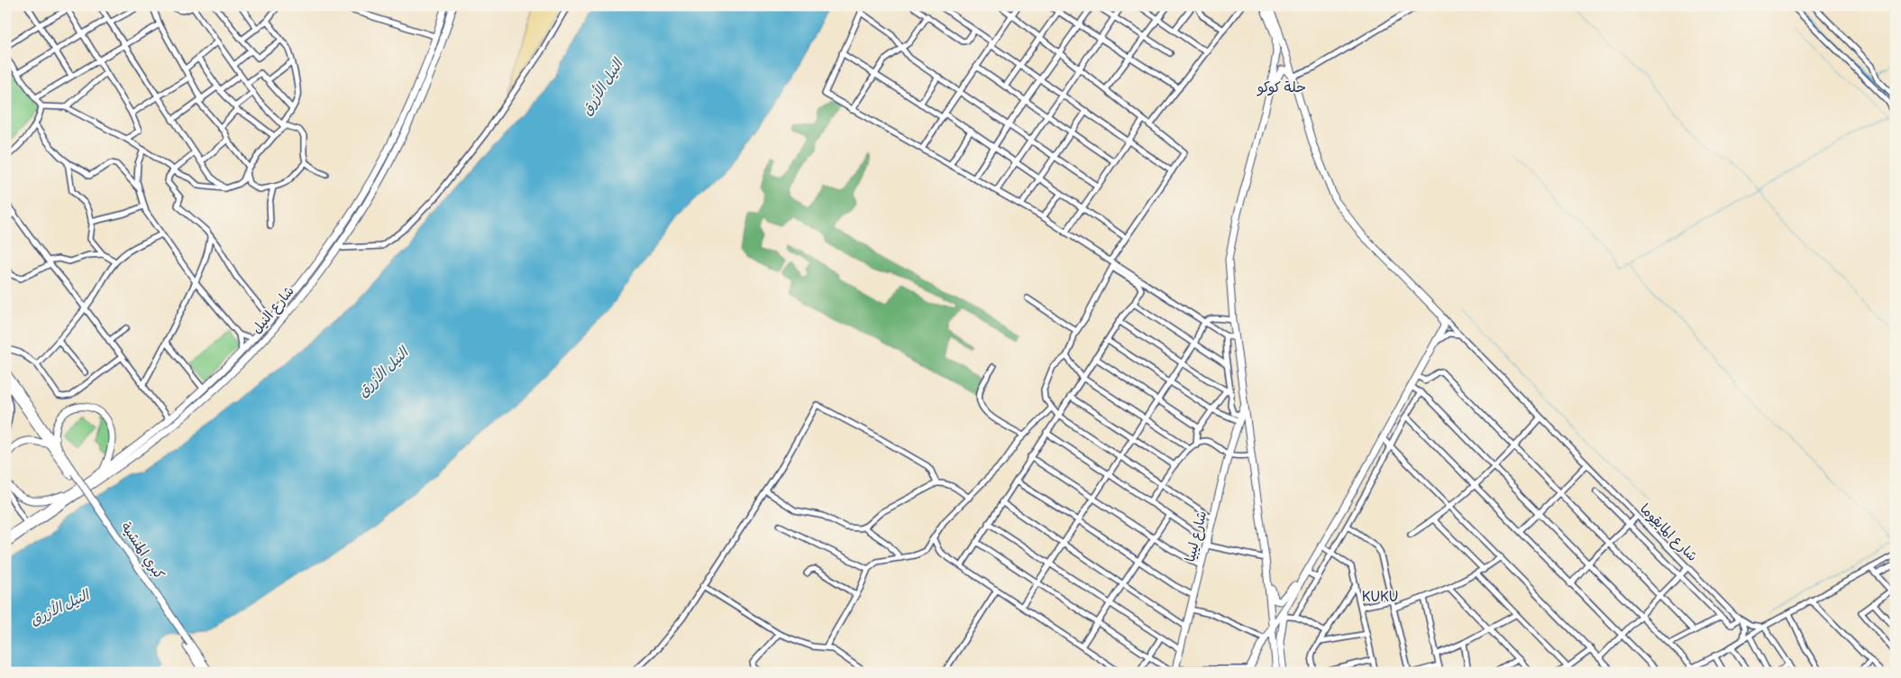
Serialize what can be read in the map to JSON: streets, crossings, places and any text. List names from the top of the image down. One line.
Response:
{"streets":{"main road":["شارع النيل","شارع ليبيا","كبري المنشية"],"street":["شارع المايقوما"]},"districts":["حلة كوكو","KUKU"],"water":["النيل الأزرق"]}
